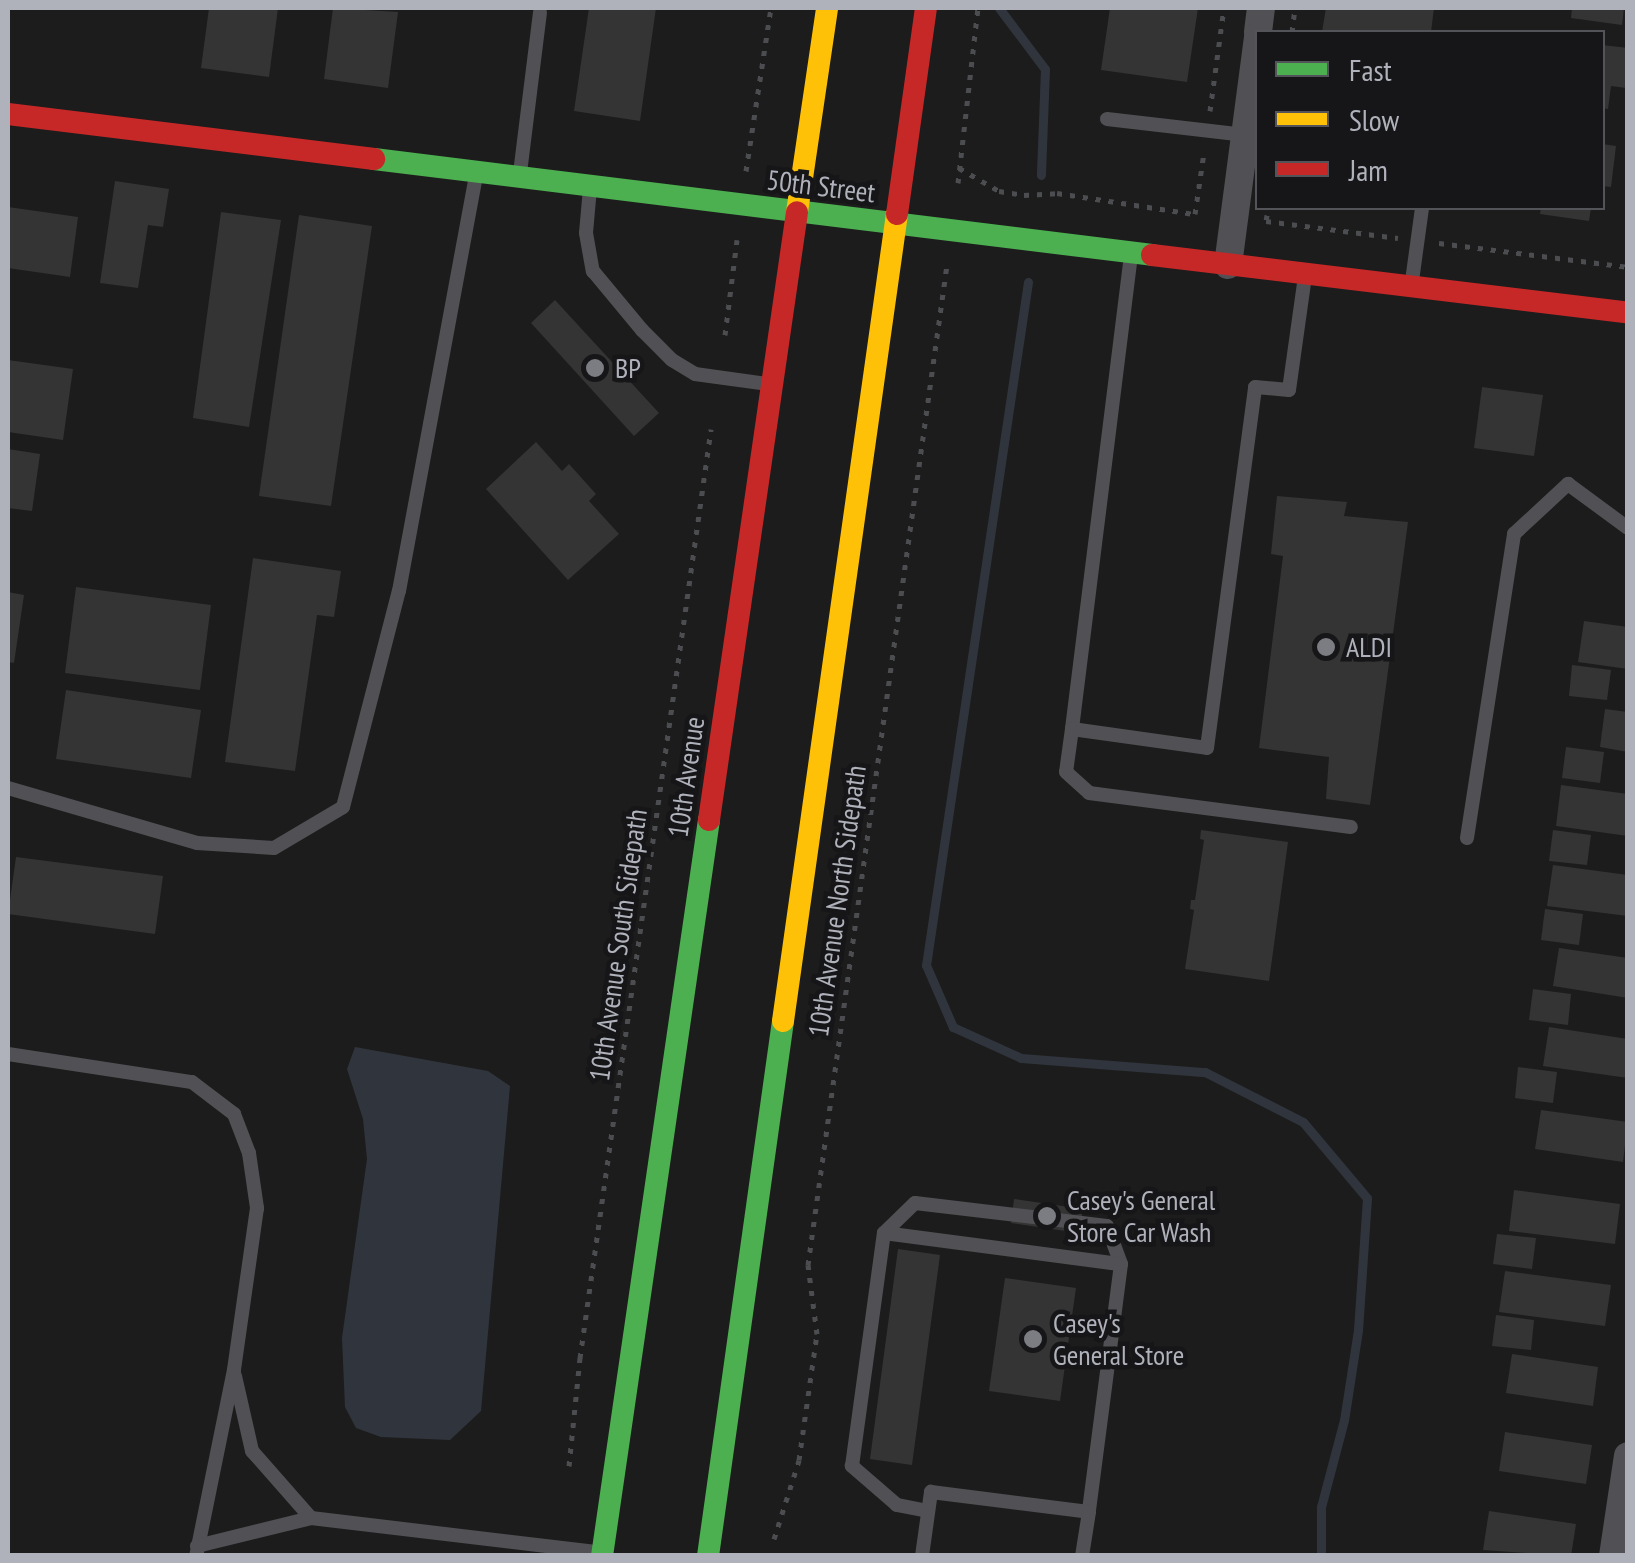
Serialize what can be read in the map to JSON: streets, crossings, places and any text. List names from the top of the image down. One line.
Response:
{"streets":{"main road":["50th Street","10th Avenue"],"path":["10th Avenue North Sidepath","10th Avenue South Sidepath"]},"crossings":[["50th Street","10th Avenue"]],"places":["BP","ALDI","Casey's General Store Car Wash","Casey's General Store"],"legend":["Fast","Slow","Jam"]}
